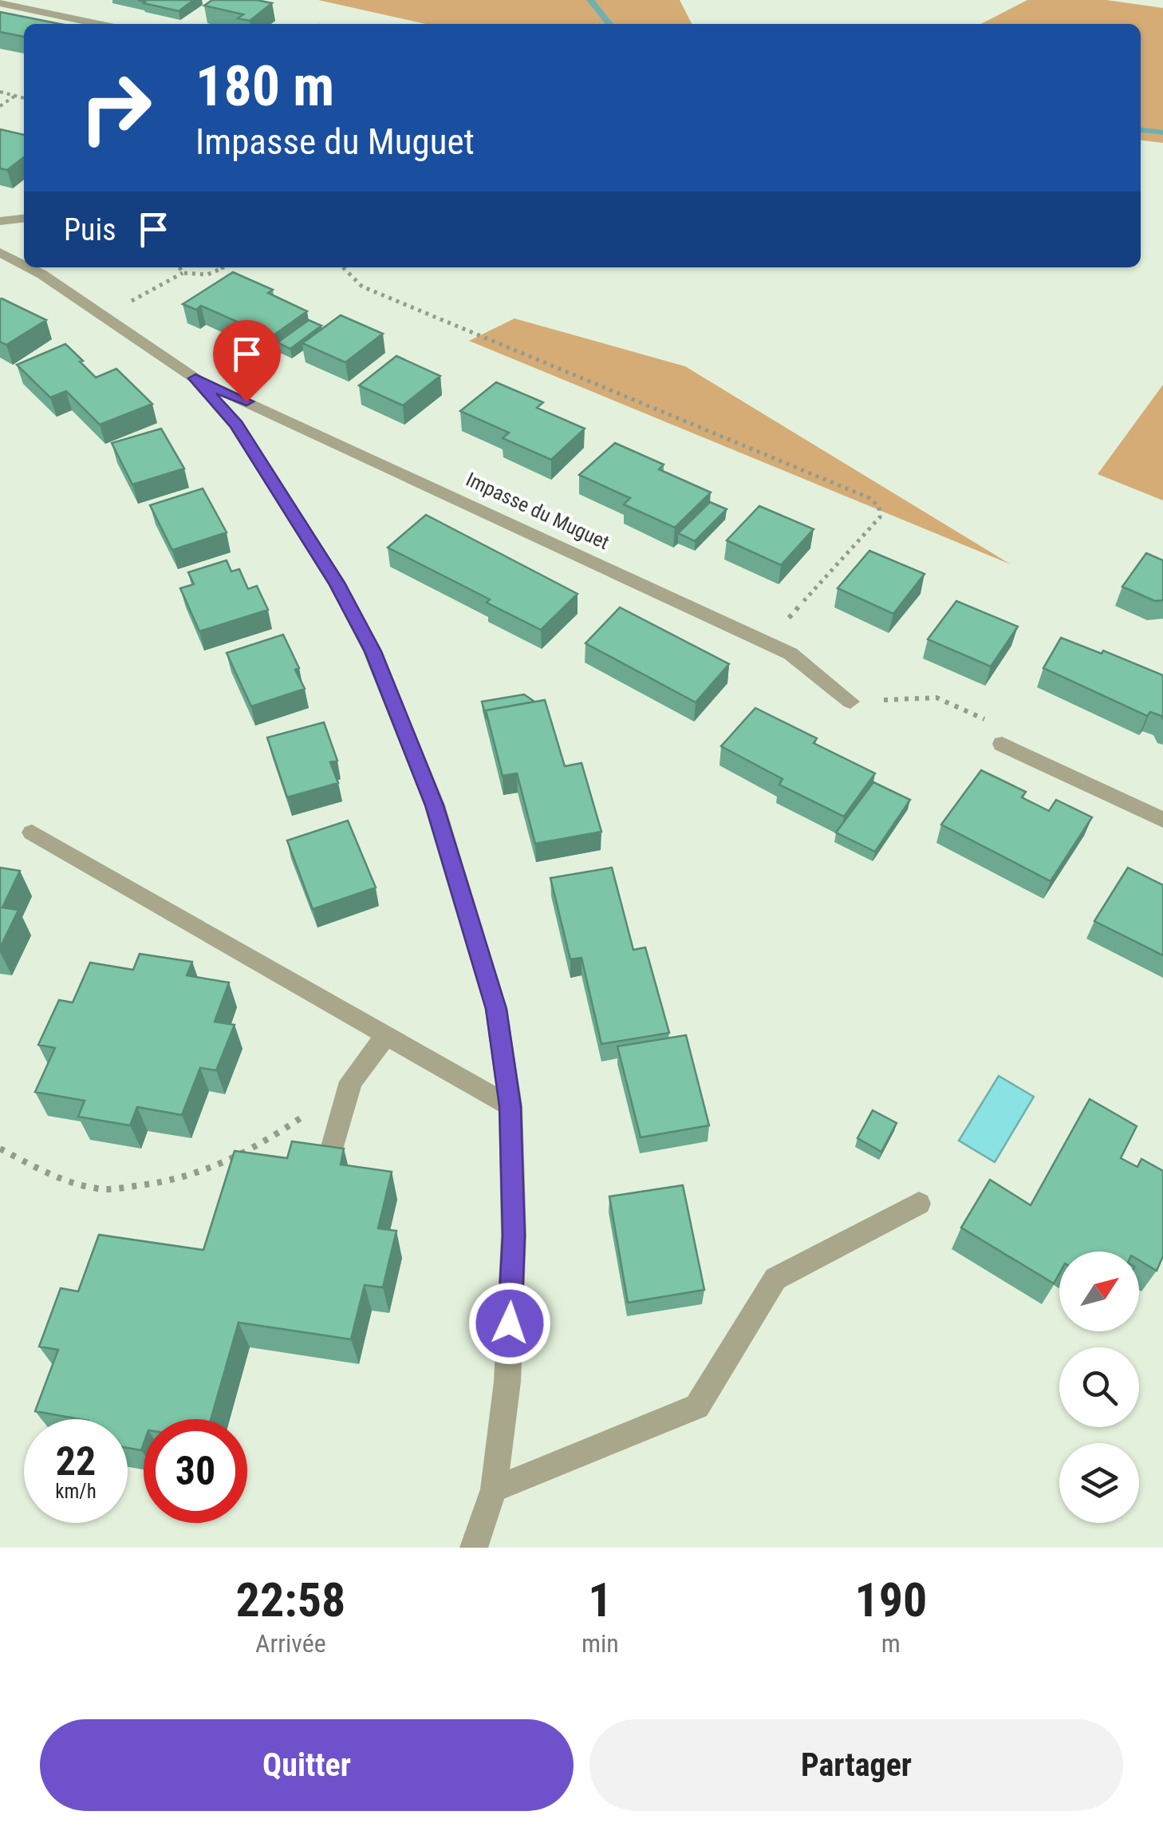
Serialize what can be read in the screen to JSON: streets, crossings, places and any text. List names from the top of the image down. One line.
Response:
{"streets":{"street":["Impasse du Muguet"]},"north":"top right","page":{"turn":["180 m","Impasse du Muguet"],"then":"Puis","speed":"22 km/h","limit":"30","eta":["22:58","Arrivée","1","min","190","m"],"buttons":["Quitter","Partager"]}}
